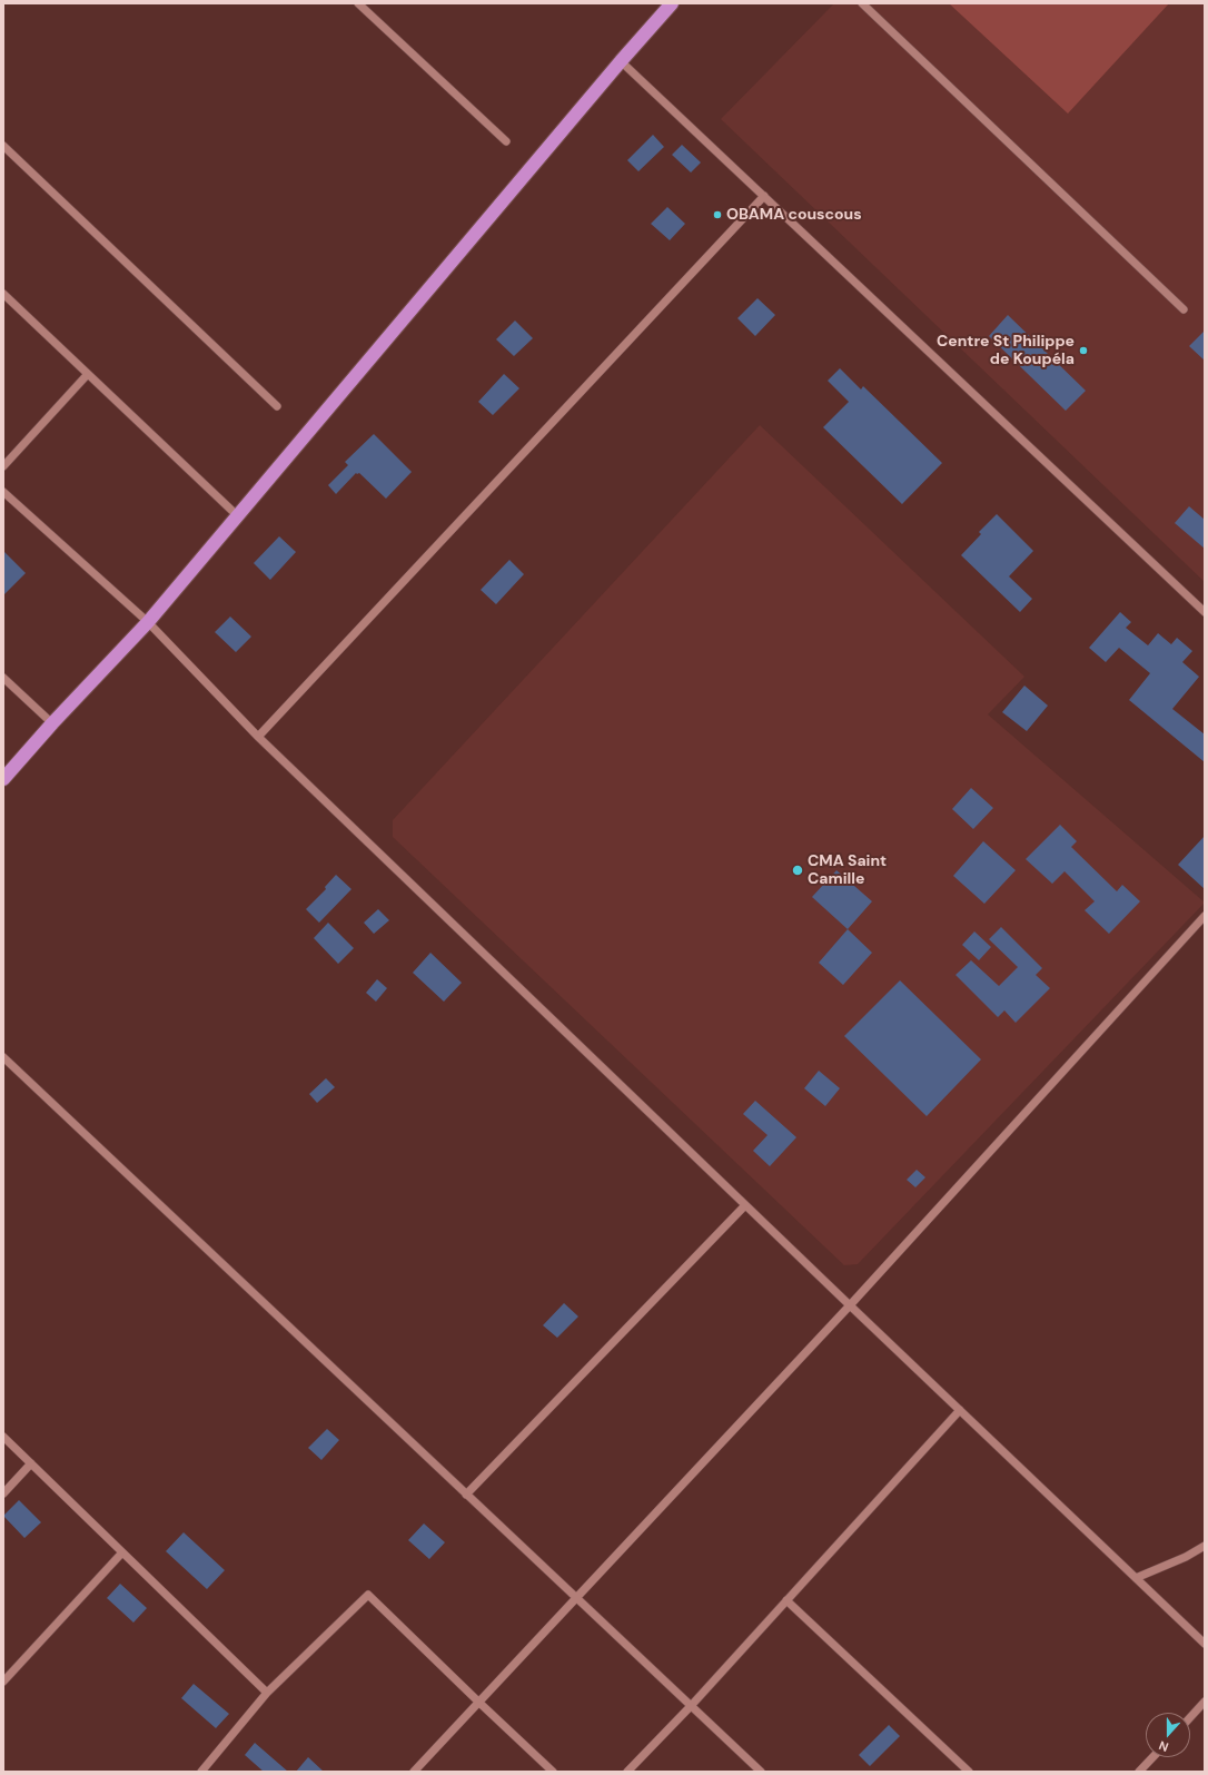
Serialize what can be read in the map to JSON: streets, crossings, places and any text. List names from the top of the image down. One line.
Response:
{"places":["OBAMA couscous","Centre St Philippe de Koupéla","CMA Saint Camille"],"north":"bottom"}
